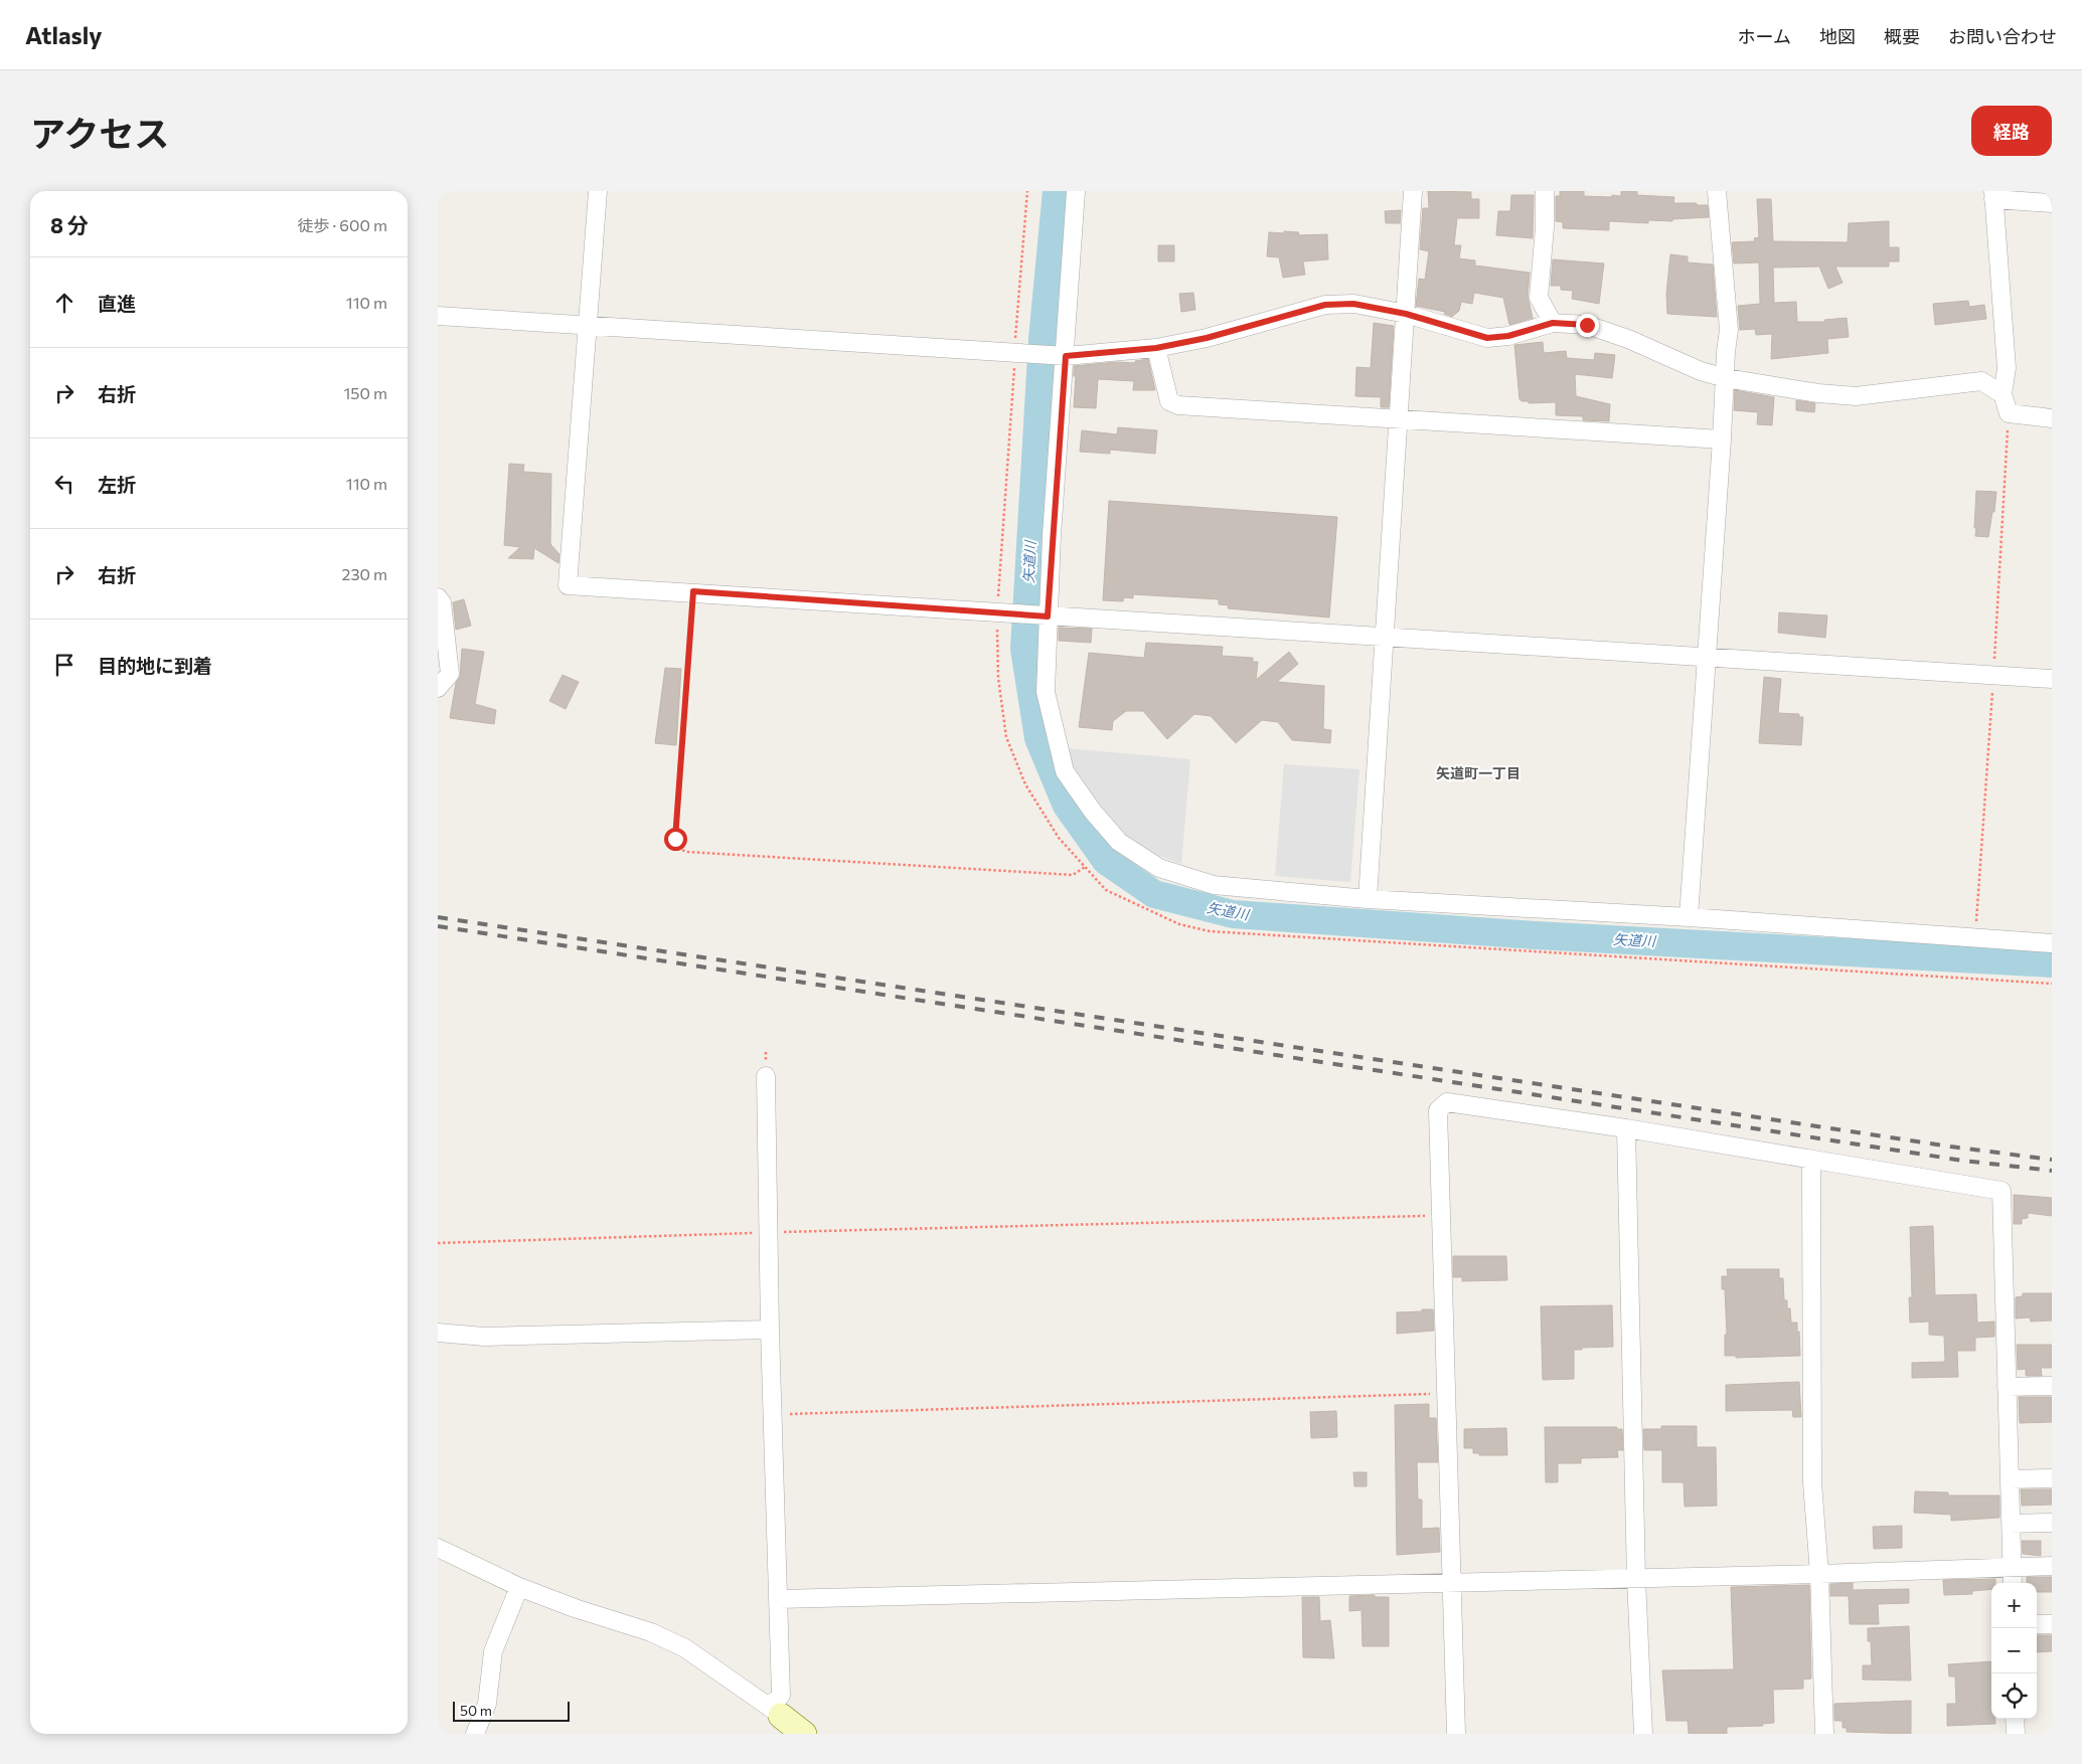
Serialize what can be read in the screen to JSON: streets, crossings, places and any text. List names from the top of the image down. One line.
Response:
{"districts":["矢道町一丁目"],"water":["矢道川"],"scale_bar":"50 m","page":{"header":"Atlasly","nav":["ホーム","地図","概要","お問い合わせ"],"title":"アクセス","buttons":"経路","heading":["8 分","徒歩 · 600 m"],"list":[["直進","110 m"],["右折","150 m"],["左折","110 m"],["右折","230 m"],"目的地に到着"],"map_buttons":["+","−"],"scale":"50 m"}}
